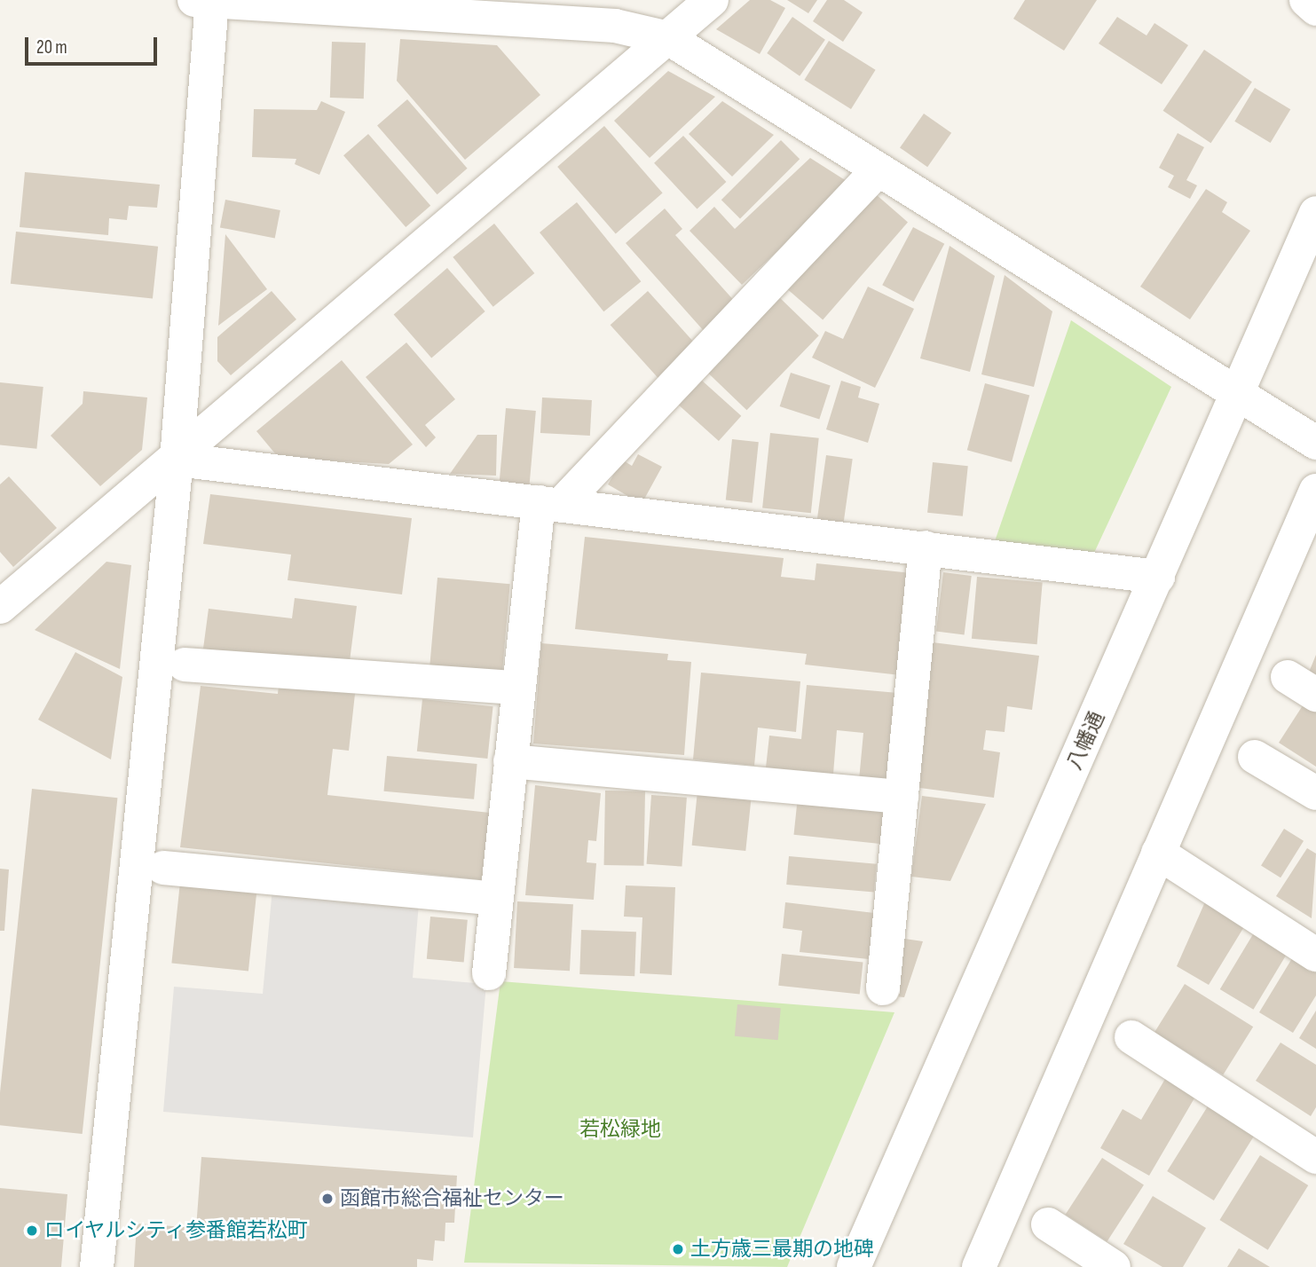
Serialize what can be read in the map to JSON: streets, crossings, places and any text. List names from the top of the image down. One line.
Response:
{"streets":{"street":["八幡通"]},"parks":["若松緑地"],"places":["函館市総合福祉センター","ロイヤルシティ参番館若松町","土方歳三最期の地碑"],"scale_bar":"20 m"}
